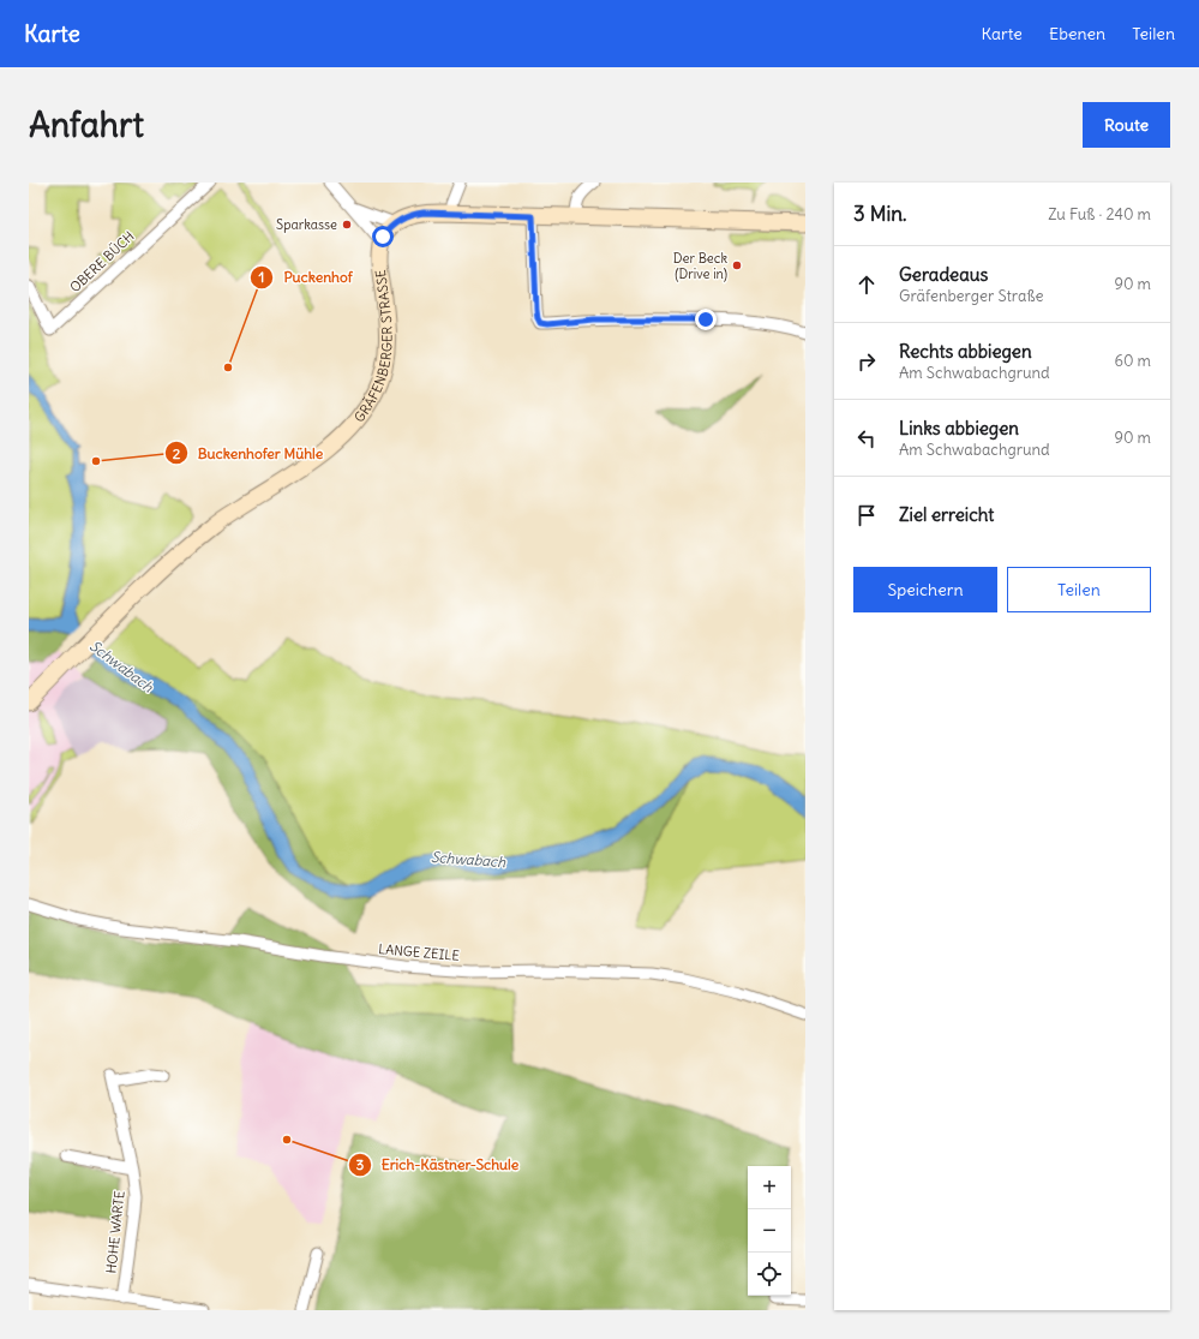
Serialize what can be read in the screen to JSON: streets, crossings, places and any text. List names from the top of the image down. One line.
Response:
{"streets":{"main road":["GRÄFENBERGER STRASSE"],"street":["OBERE BÜCH","LANGE ZEILE","HOHE WARTE"]},"water":["Schwabach"],"places":["Sparkasse","Der Beck (Drive in)","Puckenhof","Buckenhofer Mühle","Erich-Kästner-Schule"],"page":{"header":"Karte","nav":["Karte","Ebenen","Teilen"],"buttons":["Route",["Speichern","Teilen"]],"title":"Anfahrt","heading":["3 Min.","Zu Fuß · 240 m"],"list":[["Geradeaus","Gräfenberger Straße","90 m"],["Rechts abbiegen","Am Schwabachgrund","60 m"],["Links abbiegen","Am Schwabachgrund","90 m"],"Ziel erreicht"],"map_buttons":["+","−"]}}
